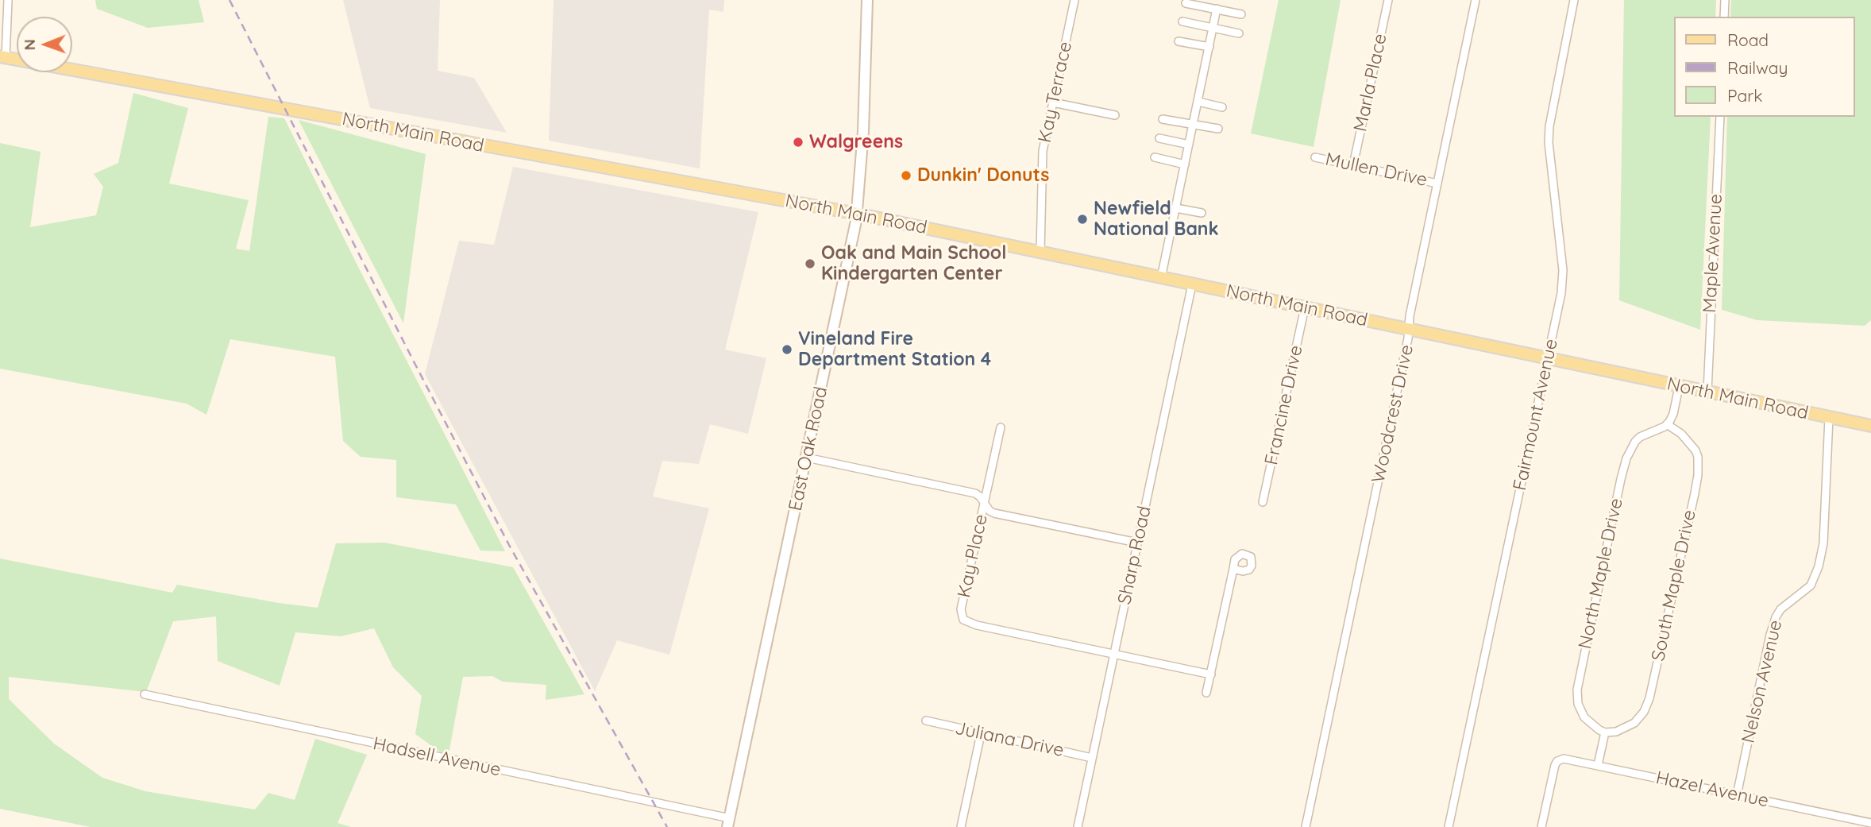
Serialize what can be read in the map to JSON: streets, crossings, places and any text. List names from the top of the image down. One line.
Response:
{"streets":{"main road":["North Main Road"],"street":["Marla Place","Kay Terrace","Mullen Drive","Maple Avenue","Francine Drive","Woodcrest Drive","Fairmount Avenue","East Oak Road","Sharp Road","Kay Place","North Maple Drive","South Maple Drive","Nelson Avenue","Juliana Drive","Hadsell Avenue","Hazel Avenue"]},"crossings":[["Marla Place","Mullen Drive"],["Kay Terrace","North Main Road"],["North Main Road","Maple Avenue"],["North Main Road","Francine Drive"],["North Main Road","Woodcrest Drive"],["North Main Road","Fairmount Avenue"],["North Main Road","East Oak Road"],["North Main Road","Sharp Road"],["North Main Road","Nelson Avenue"],["Mullen Drive","Woodcrest Drive"],["East Oak Road","Hadsell Avenue"],["Sharp Road","Kay Place"],["Sharp Road","Juliana Drive"],["North Maple Drive","South Maple Drive"],["Nelson Avenue","Hazel Avenue"]],"places":["Walgreens","Dunkin' Donuts","Newfield National Bank","Oak and Main School Kindergarten Center","Vineland Fire Department Station 4"],"legend":["Road","Railway","Park"],"north":"left"}
